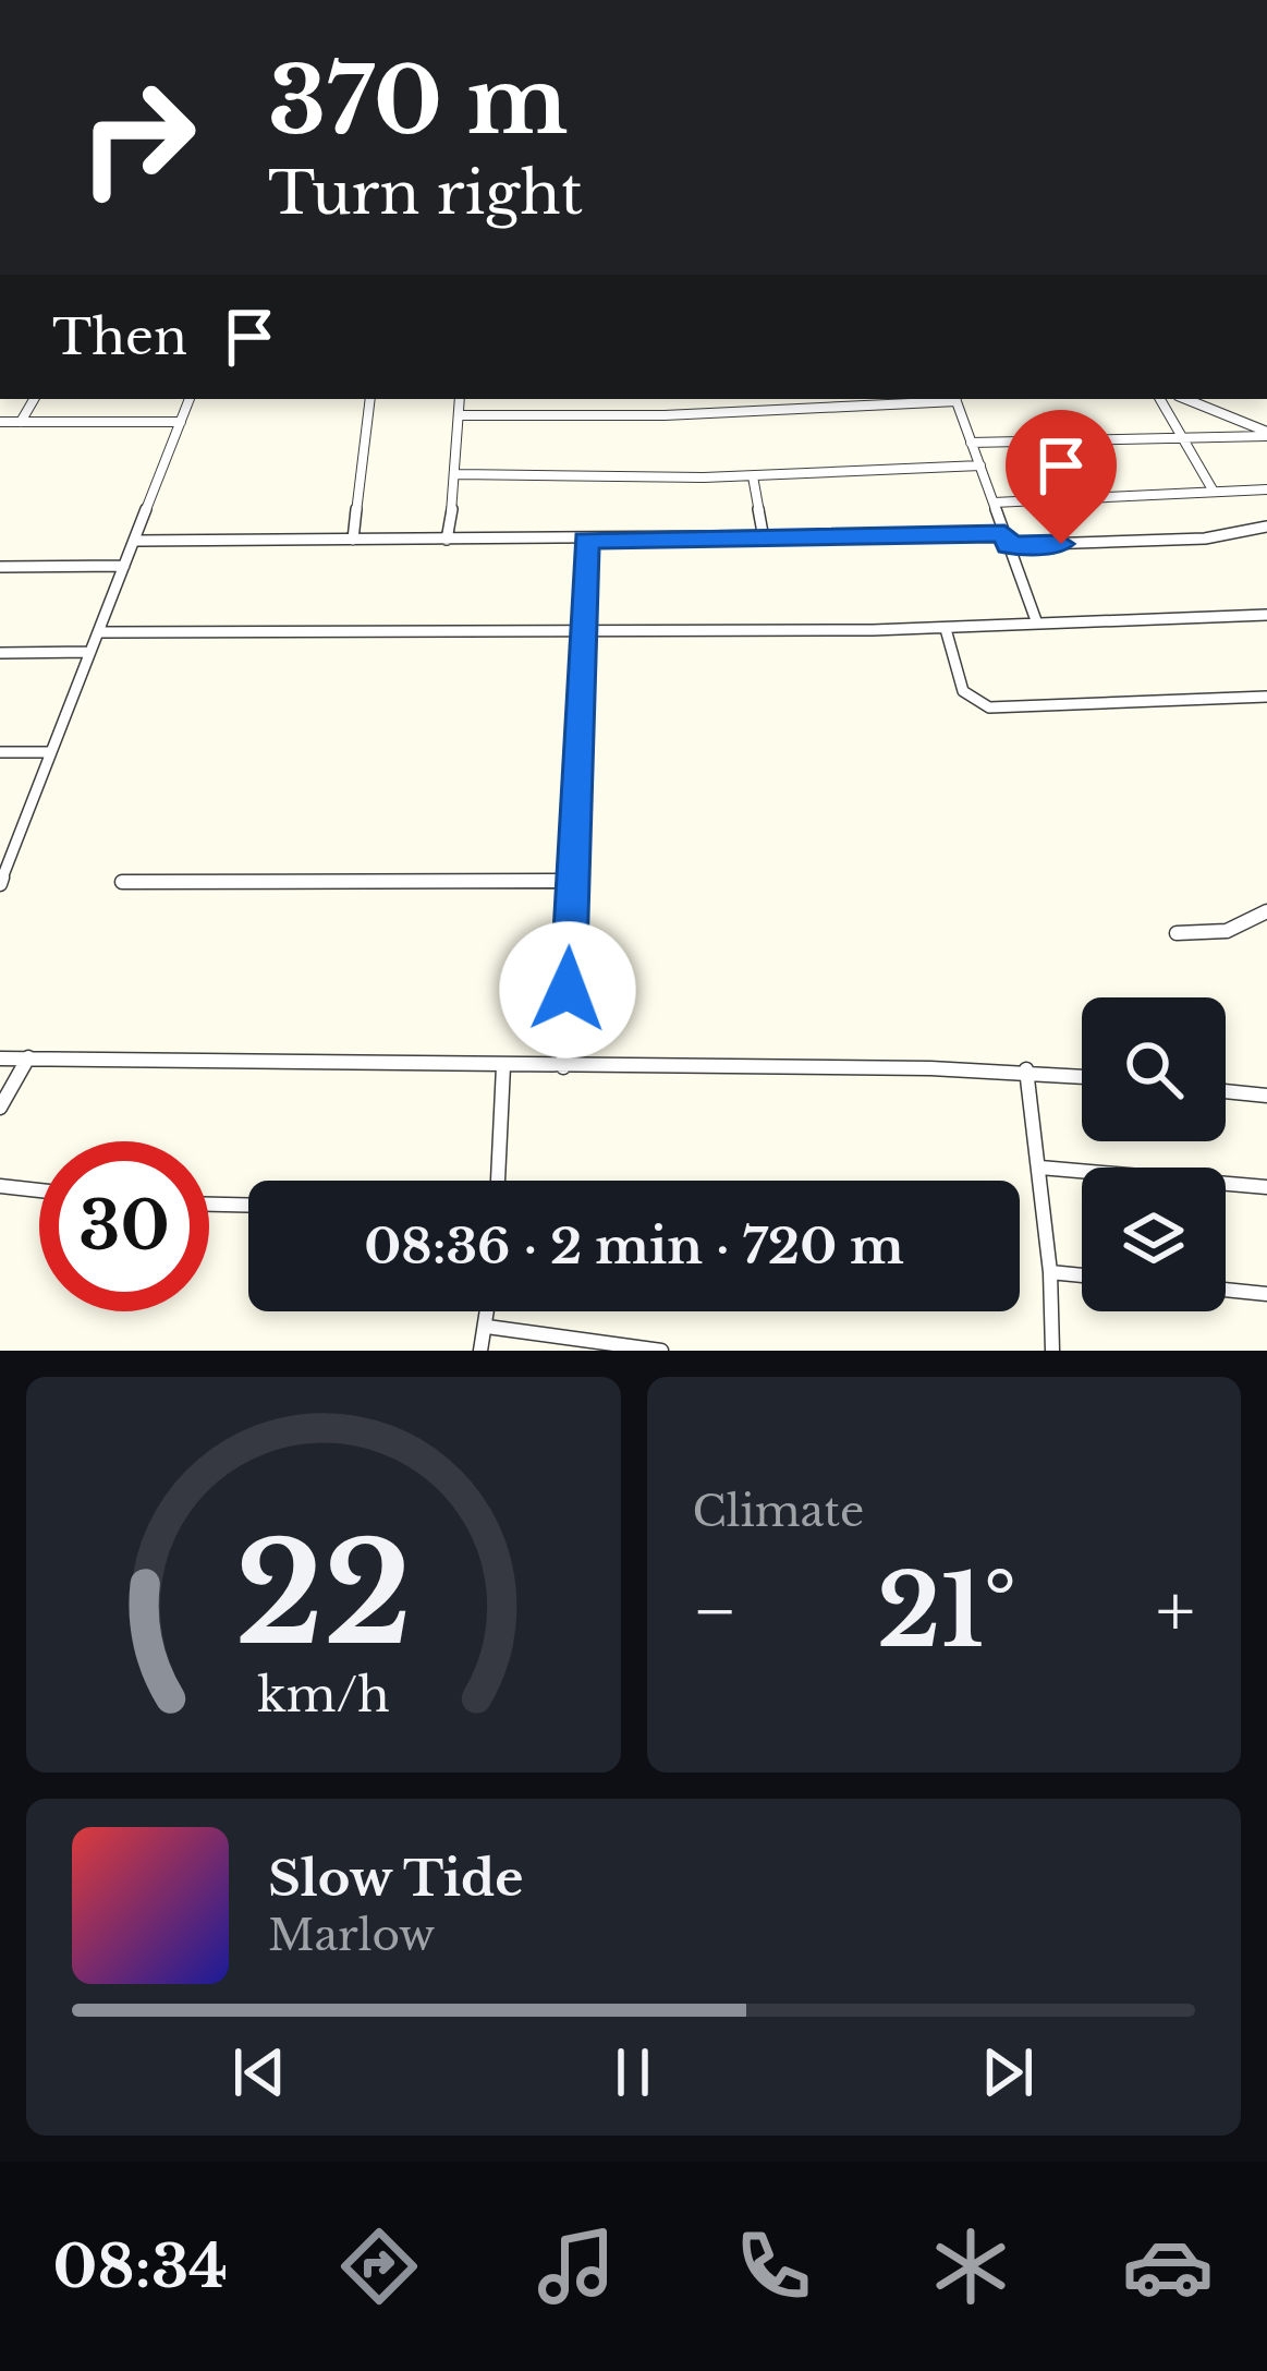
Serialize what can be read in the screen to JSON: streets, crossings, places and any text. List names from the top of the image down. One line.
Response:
{"page":{"turn":["370 m","Turn right"],"then":"Then","limit":"30","trip":"08:36 · 2 min · 720 m","tile":"Climate","heat":["−","21°","+"],"song":["Slow Tide","Marlow"],"tabs":"08:34","gauge":["22","km/h"]}}
